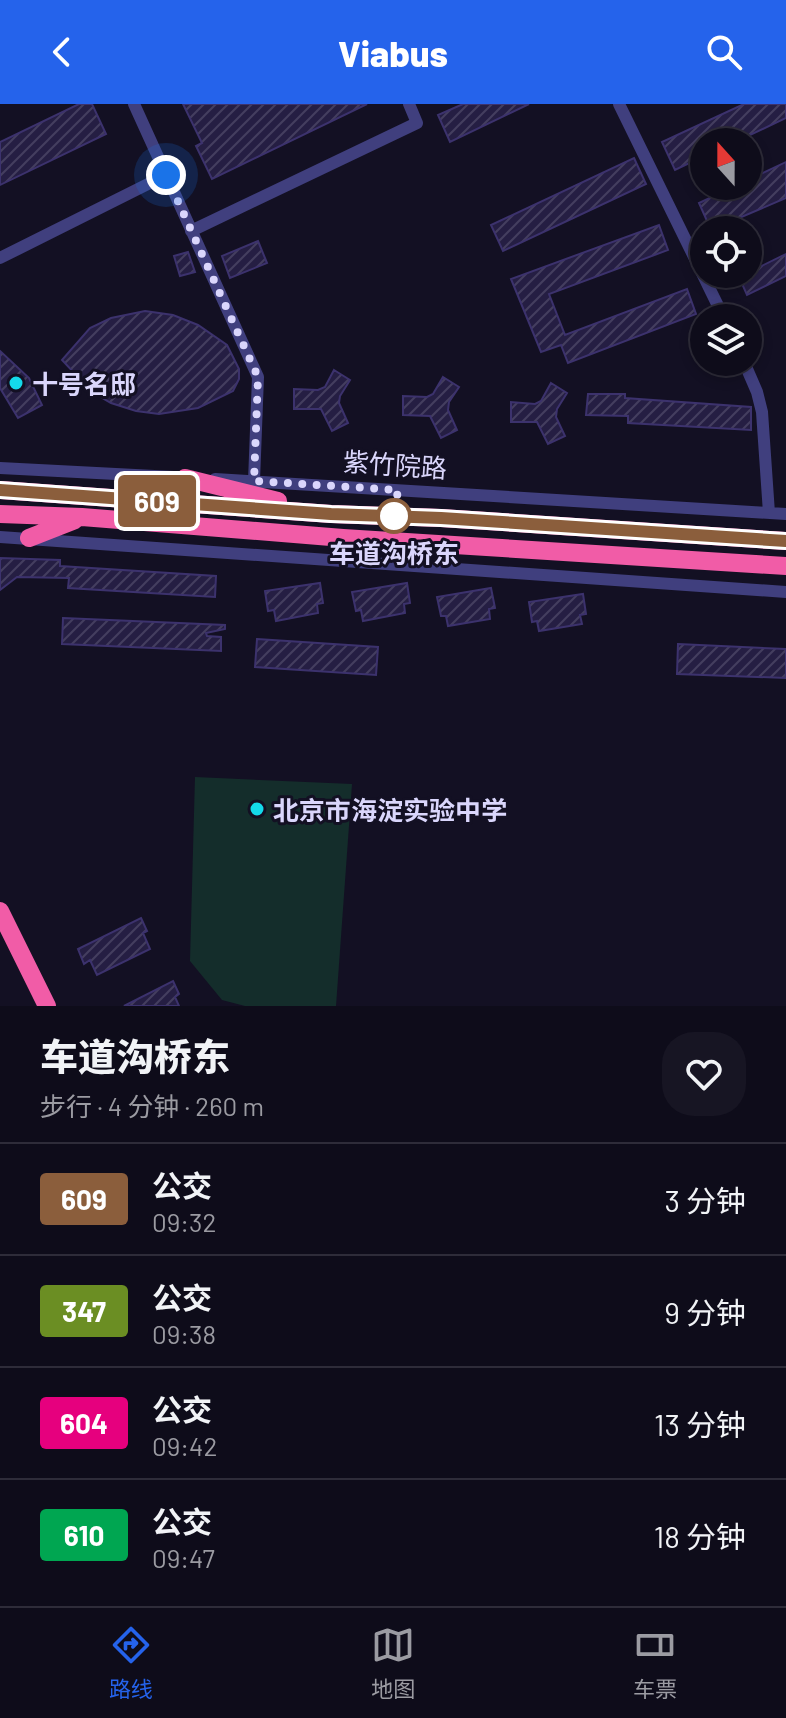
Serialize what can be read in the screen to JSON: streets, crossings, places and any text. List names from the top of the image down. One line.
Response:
{"streets":{"highway":["紫竹院路"]},"places":["十号名邸","车道沟桥东","北京市海淀实验中学"],"lines":["bus line 609"],"north":"top","page":{"header":"Viabus","on_map":"609","heading":["车道沟桥东","步行 · 4 分钟 · 260 m"],"list":[{"mark":"609","name":"公交","note":"09:32","value":"3 分钟"},{"mark":"347","name":"公交","note":"09:38","value":"9 分钟"},{"mark":"604","name":"公交","note":"09:42","value":"13 分钟"},{"mark":"610","name":"公交","note":"09:47","value":"18 分钟"}],"tabs":["路线","地图","车票"]}}
